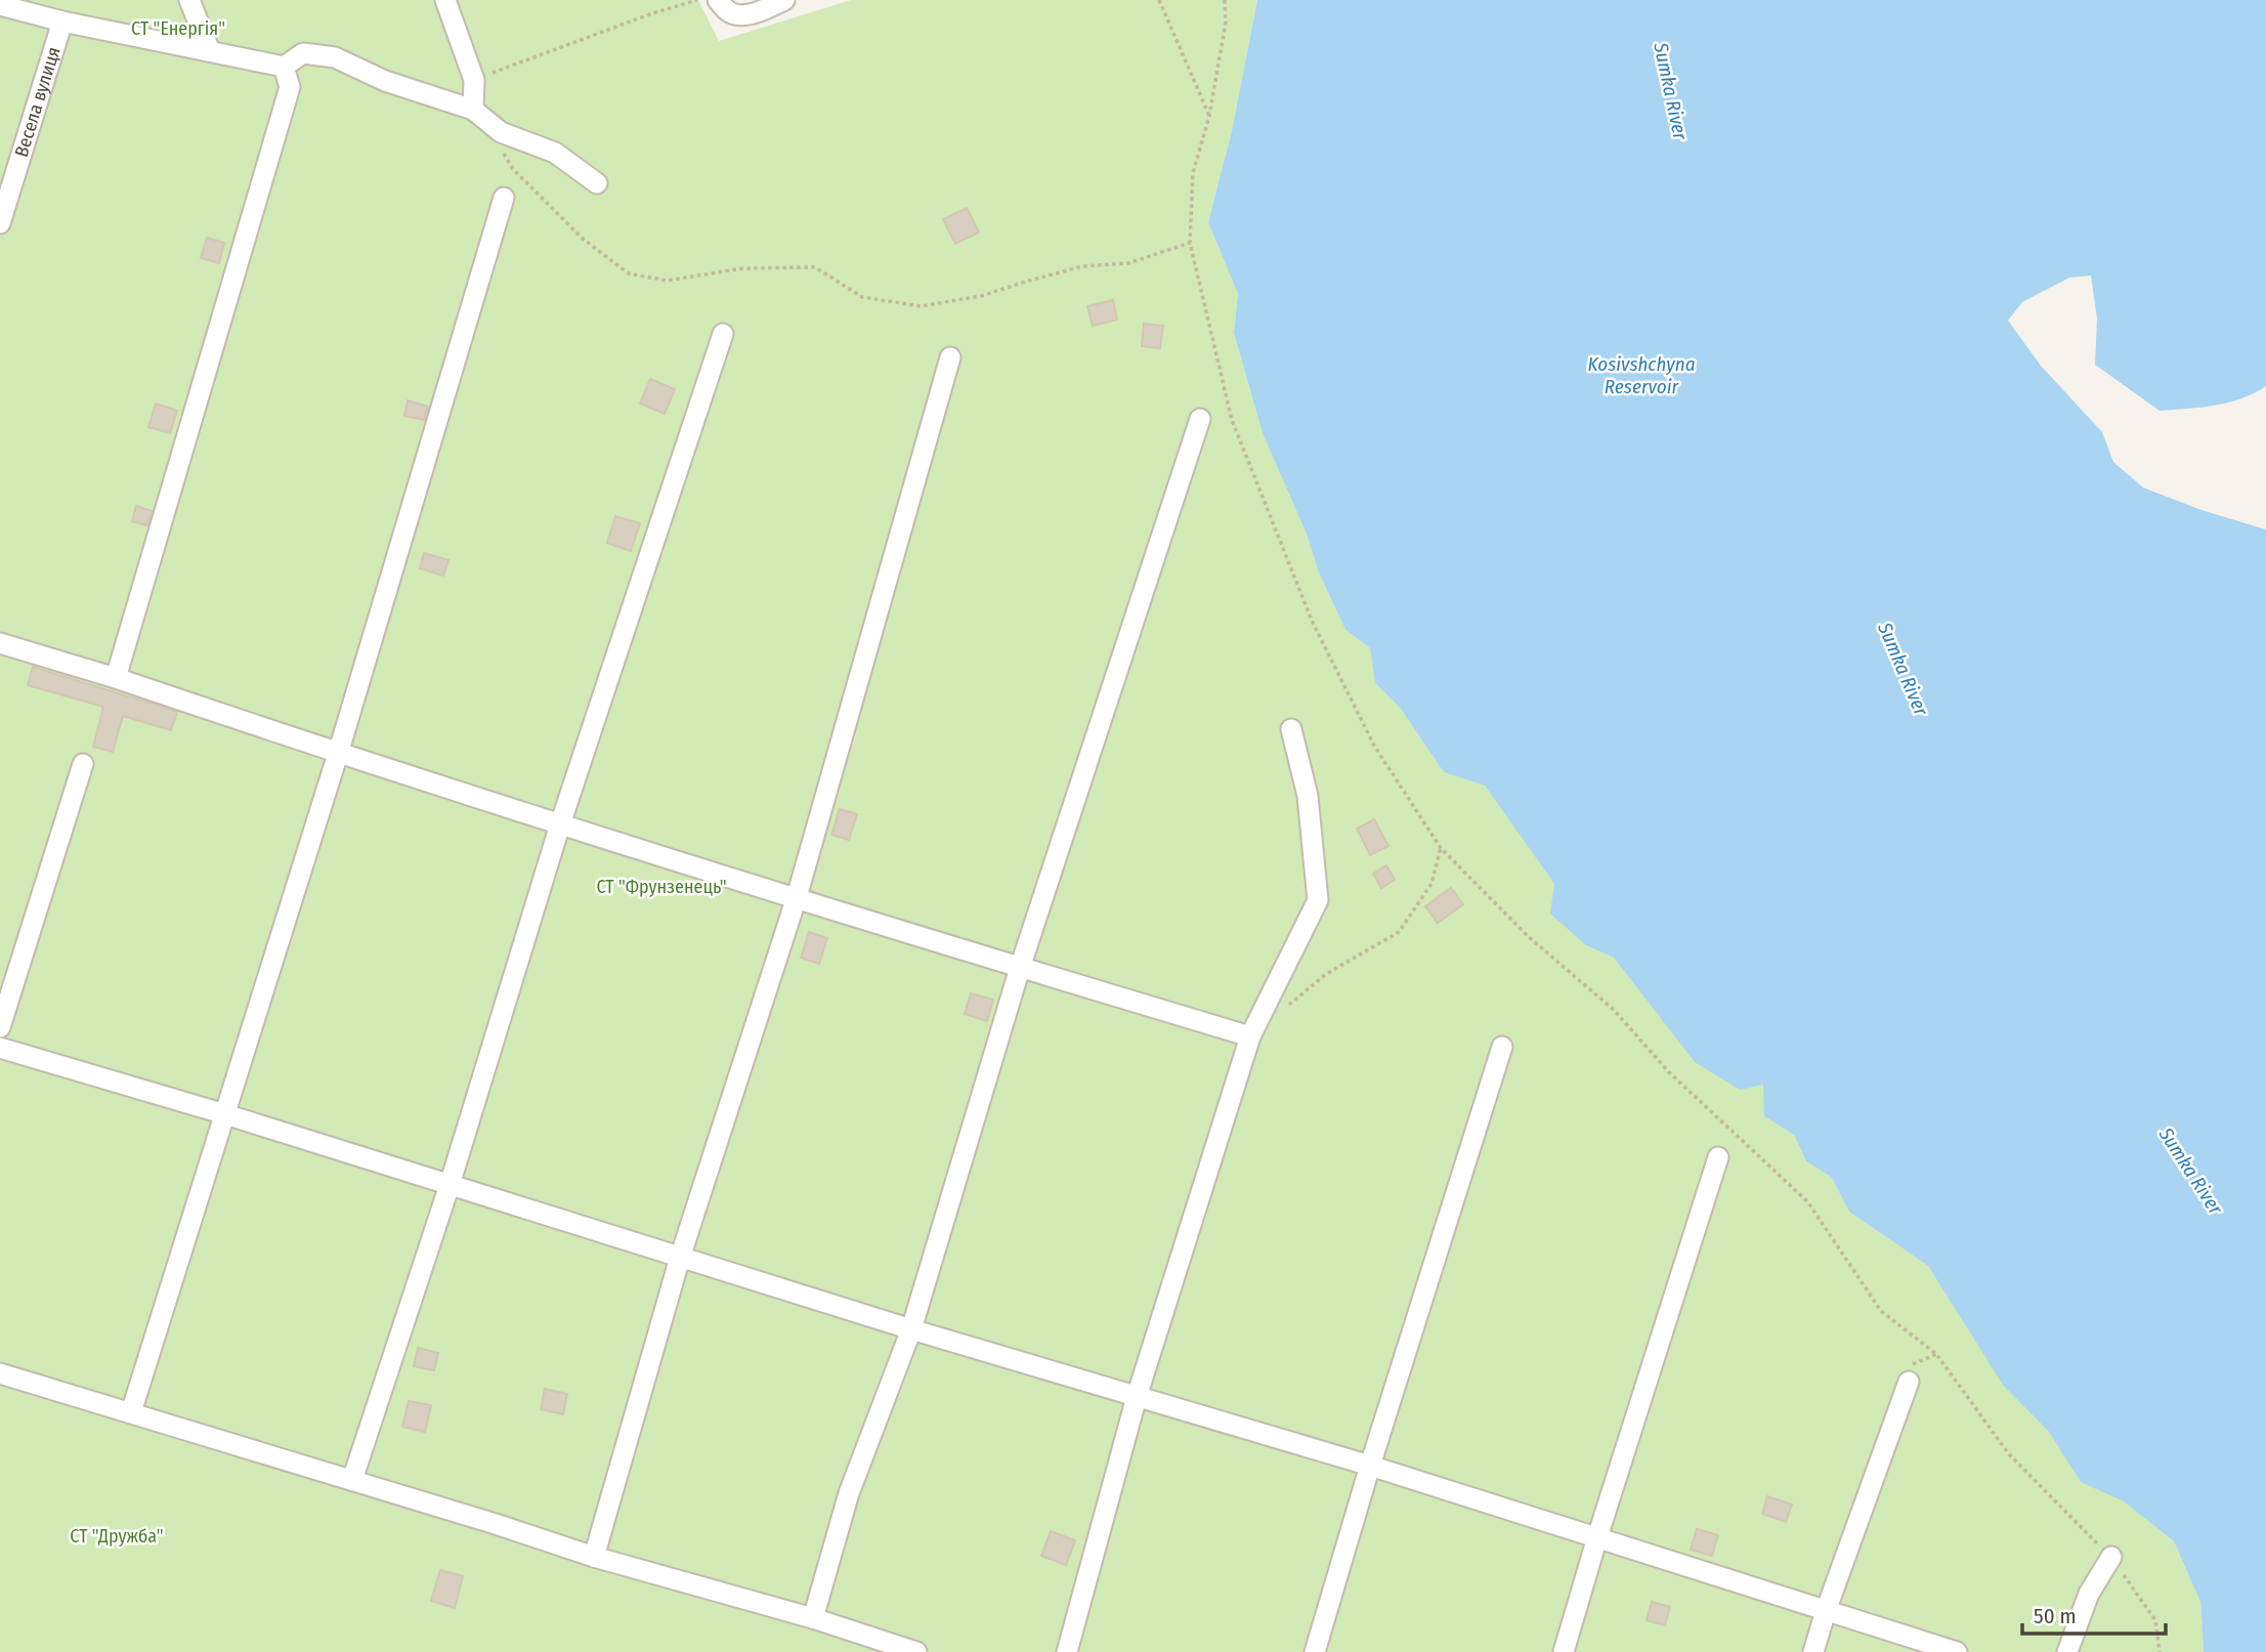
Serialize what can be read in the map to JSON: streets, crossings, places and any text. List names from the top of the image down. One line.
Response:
{"streets":{"street":["Весела вулиця"]},"water":["Sumka River","Kosivshchyna Reservoir"],"parks":["СТ \"Енергія\"","СТ \"Фрунзенець\"","СТ \"Дружба\""],"scale_bar":"50 m"}
